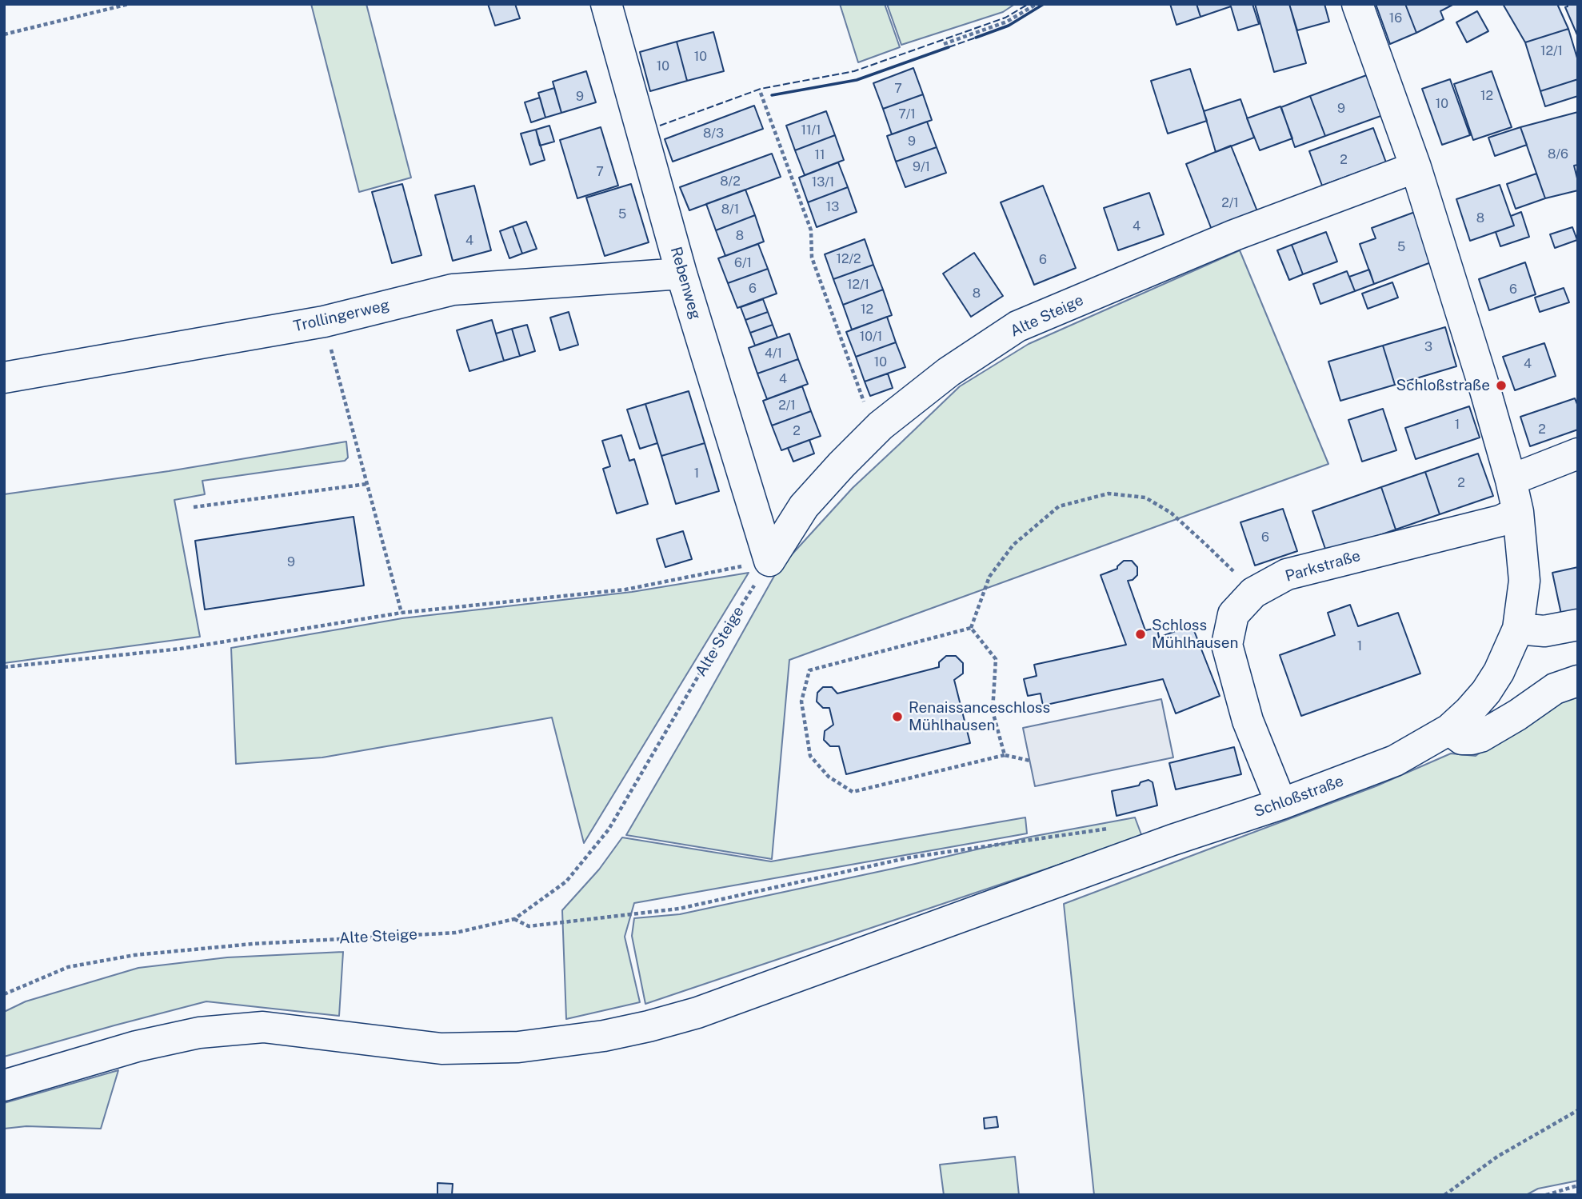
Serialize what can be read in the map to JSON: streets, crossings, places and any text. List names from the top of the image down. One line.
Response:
{"streets":{"street":["Rebenweg","Trollingerweg","Alte Steige","Parkstraße","Schloßstraße"]},"crossings":[["Rebenweg","Trollingerweg"],["Rebenweg","Alte Steige"],["Alte Steige","Schloßstraße"],["Parkstraße","Schloßstraße"]],"places":["Schloßstraße","Schloss Mühlhausen","Renaissanceschloss Mühlhausen"],"house_numbers":["16","12/1","10","10","7","12","9","10","9","7/1","11/1","8/3","9","8/6","11","2","9/1","7","8/2","13/1","2/1","13","8/1","5","8","4","8","4","5","12/2","6","6/1","12/1","6","6","8","12","10/1","3","4/1","10","4","4","2/1","1","2","2","1","2","6","9","1"]}
